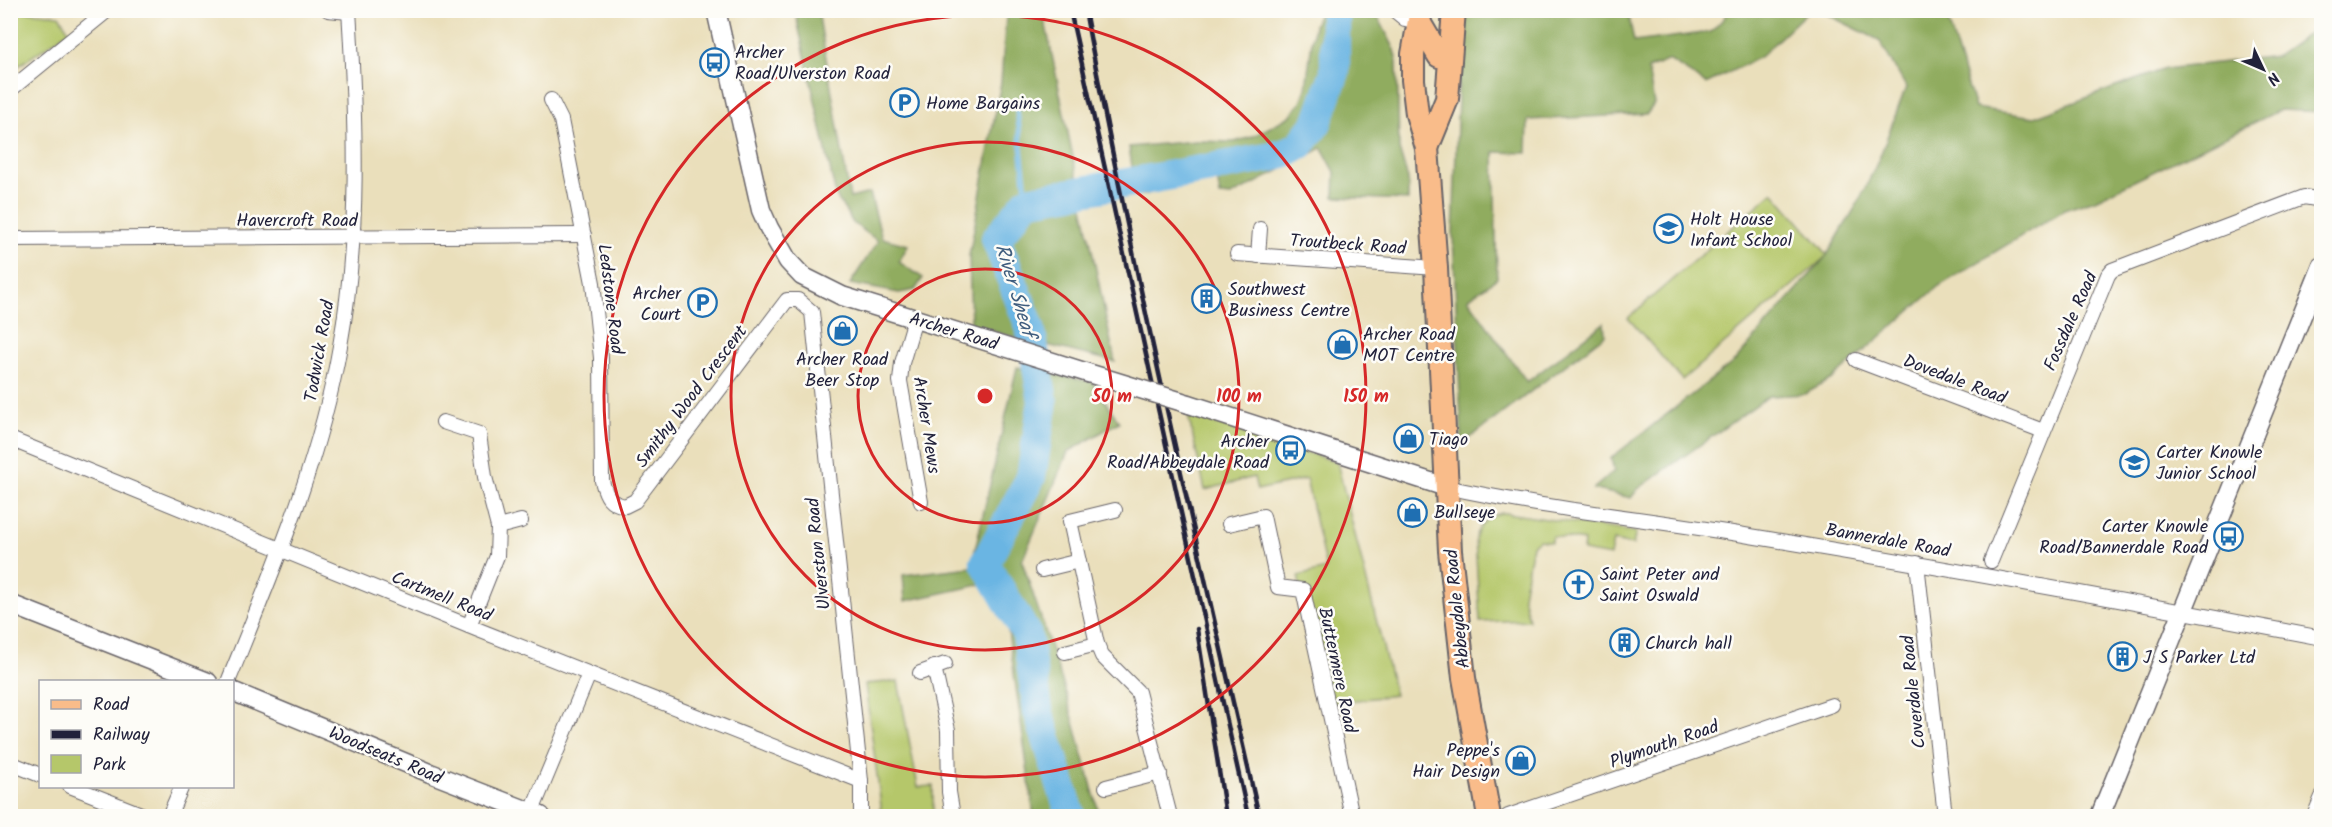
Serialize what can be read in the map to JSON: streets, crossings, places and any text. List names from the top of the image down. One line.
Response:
{"streets":{"main road":["Abbeydale Road"],"street":["Havercroft Road","Troutbeck Road","Ledstone Road","Fossdale Road","Archer Road","Todwick Road","Dovedale Road","Smithy Wood Crescent","Archer Mews","Bannerdale Road","Ulverston Road","Cartmell Road","Buttermere Road","Coverdale Road","Plymouth Road","Woodseats Road"]},"crossings":[["Havercroft Road","Ledstone Road"],["Havercroft Road","Todwick Road"],["Troutbeck Road","Abbeydale Road"],["Ledstone Road","Smithy Wood Crescent"],["Fossdale Road","Dovedale Road"],["Archer Road","Archer Mews"],["Archer Road","Bannerdale Road"],["Archer Road","Abbeydale Road"],["Todwick Road","Cartmell Road"],["Smithy Wood Crescent","Ulverston Road"],["Bannerdale Road","Abbeydale Road"],["Bannerdale Road","Coverdale Road"],["Ulverston Road","Cartmell Road"]],"water":["River Sheaf"],"places":{"bus stop":["Archer Road/Ulverston Road","Archer Road/Abbeydale Road","Carter Knowle Road/Bannerdale Road"],"parking":["Home Bargains","Archer Court"],"school or university":["Holt House Infant School","Carter Knowle Junior School"],"building":["Southwest Business Centre","Church hall","J S Parker Ltd"],"shop":["Archer Road Beer Stop","Archer Road MOT Centre","Tiago","Bullseye","Peppe's Hair Design"],"church":["Saint Peter and Saint Oswald"]},"legend":["Road","Railway","Park"],"north":"bottom right","rings":["50 m","100 m","150 m"]}
